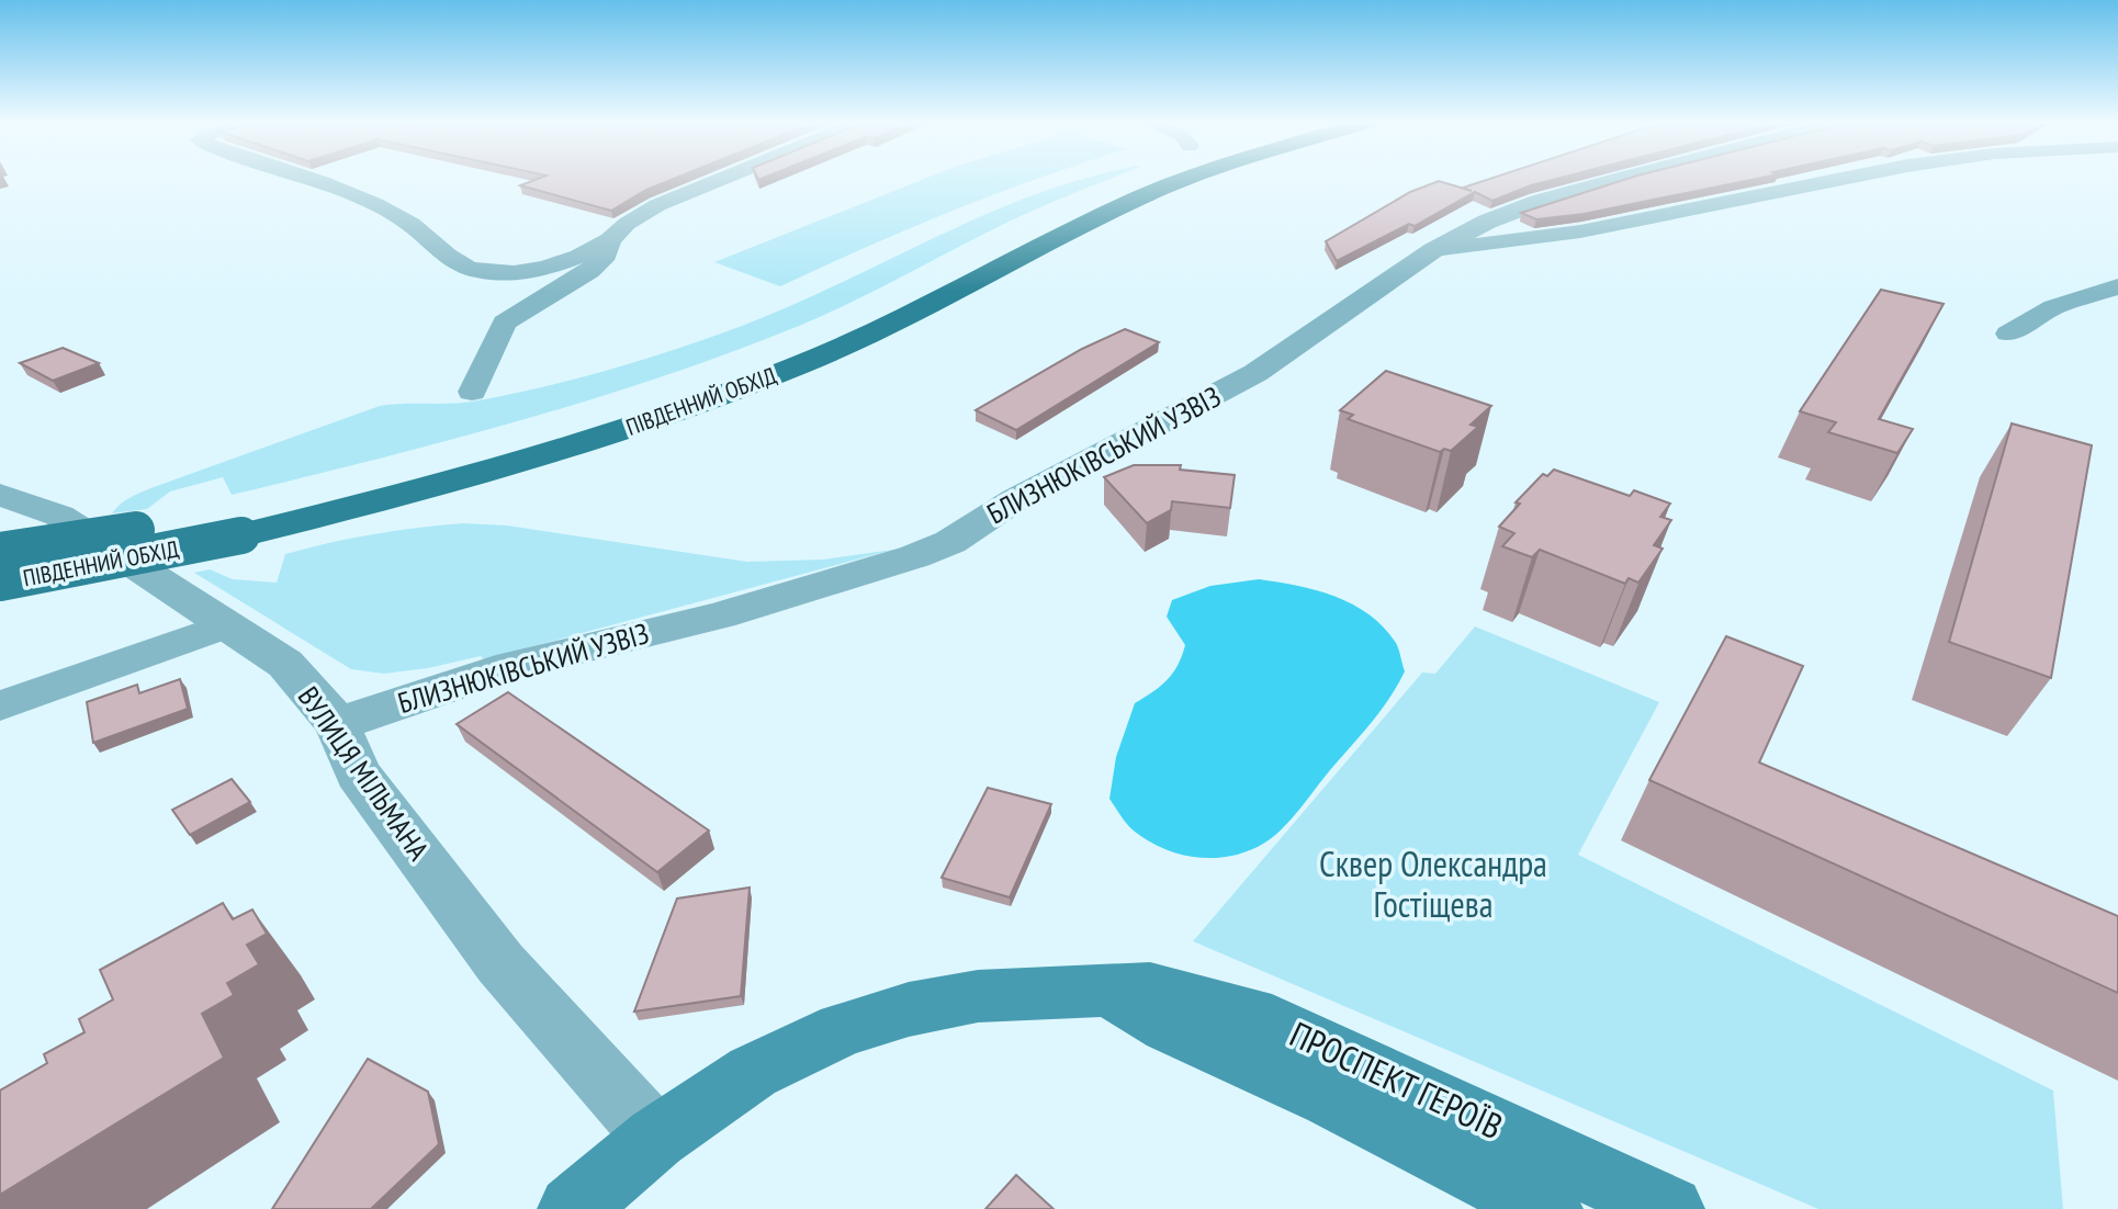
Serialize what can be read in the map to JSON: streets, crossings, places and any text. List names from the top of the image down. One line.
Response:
{"streets":{"main road":["ПІВДЕННИЙ ОБХІД","ПРОСПЕКТ ГЕРОЇВ"],"street":["БЛИЗНЮКІВСЬКИЙ УЗВІЗ","ВУЛИЦЯ МІЛЬМАНА"]},"crossings":[["БЛИЗНЮКІВСЬКИЙ УЗВІЗ","ВУЛИЦЯ МІЛЬМАНА"],["ВУЛИЦЯ МІЛЬМАНА","ПРОСПЕКТ ГЕРОЇВ"]],"parks":["Сквер Олександра Гостіщева"]}
